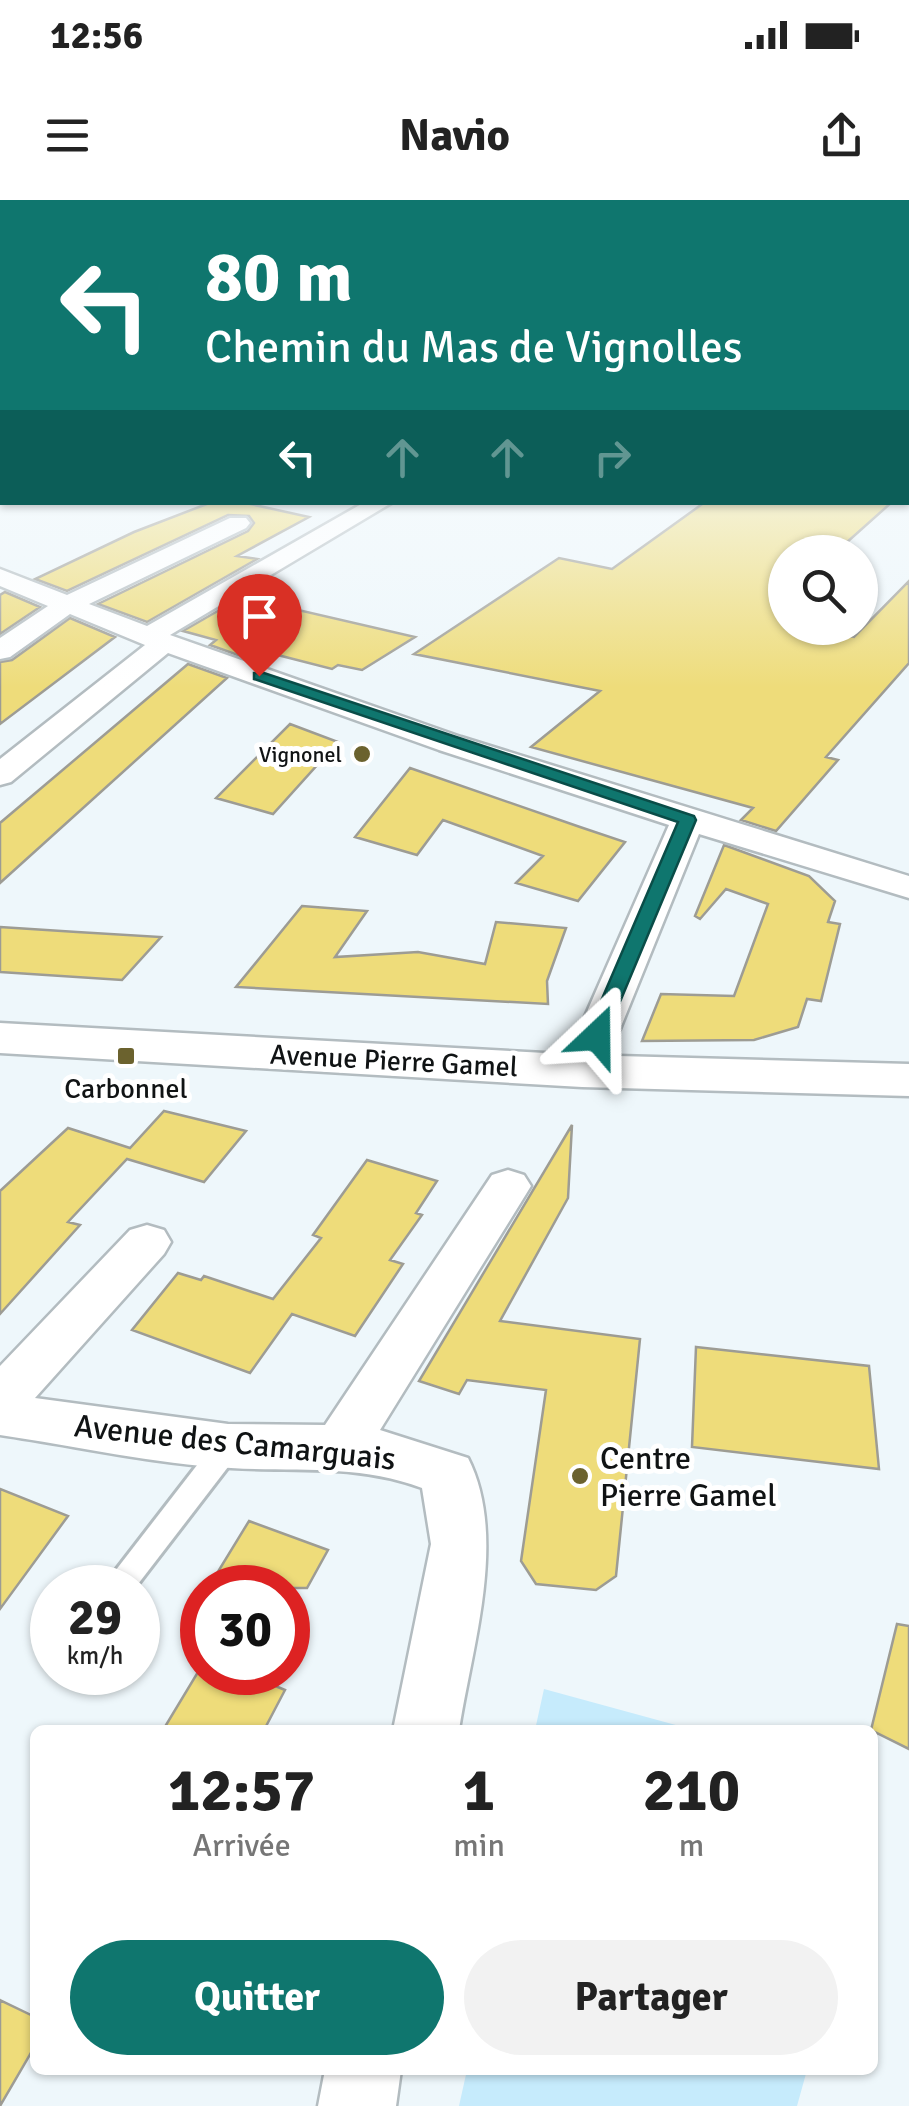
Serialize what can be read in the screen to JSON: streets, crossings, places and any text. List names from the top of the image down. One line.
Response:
{"streets":{"street":["Avenue Pierre Gamel","Avenue des Camarguais"]},"places":{"other":["Vignonel","Centre Pierre Gamel"],"transit":["Carbonnel"]},"page":{"status":"12:56","header":"Navio","turn":["80 m","Chemin du Mas de Vignolles"],"speed":"29 km/h","limit":"30","eta":["12:57","Arrivée","1","min","210","m"],"buttons":["Quitter","Partager"]}}
